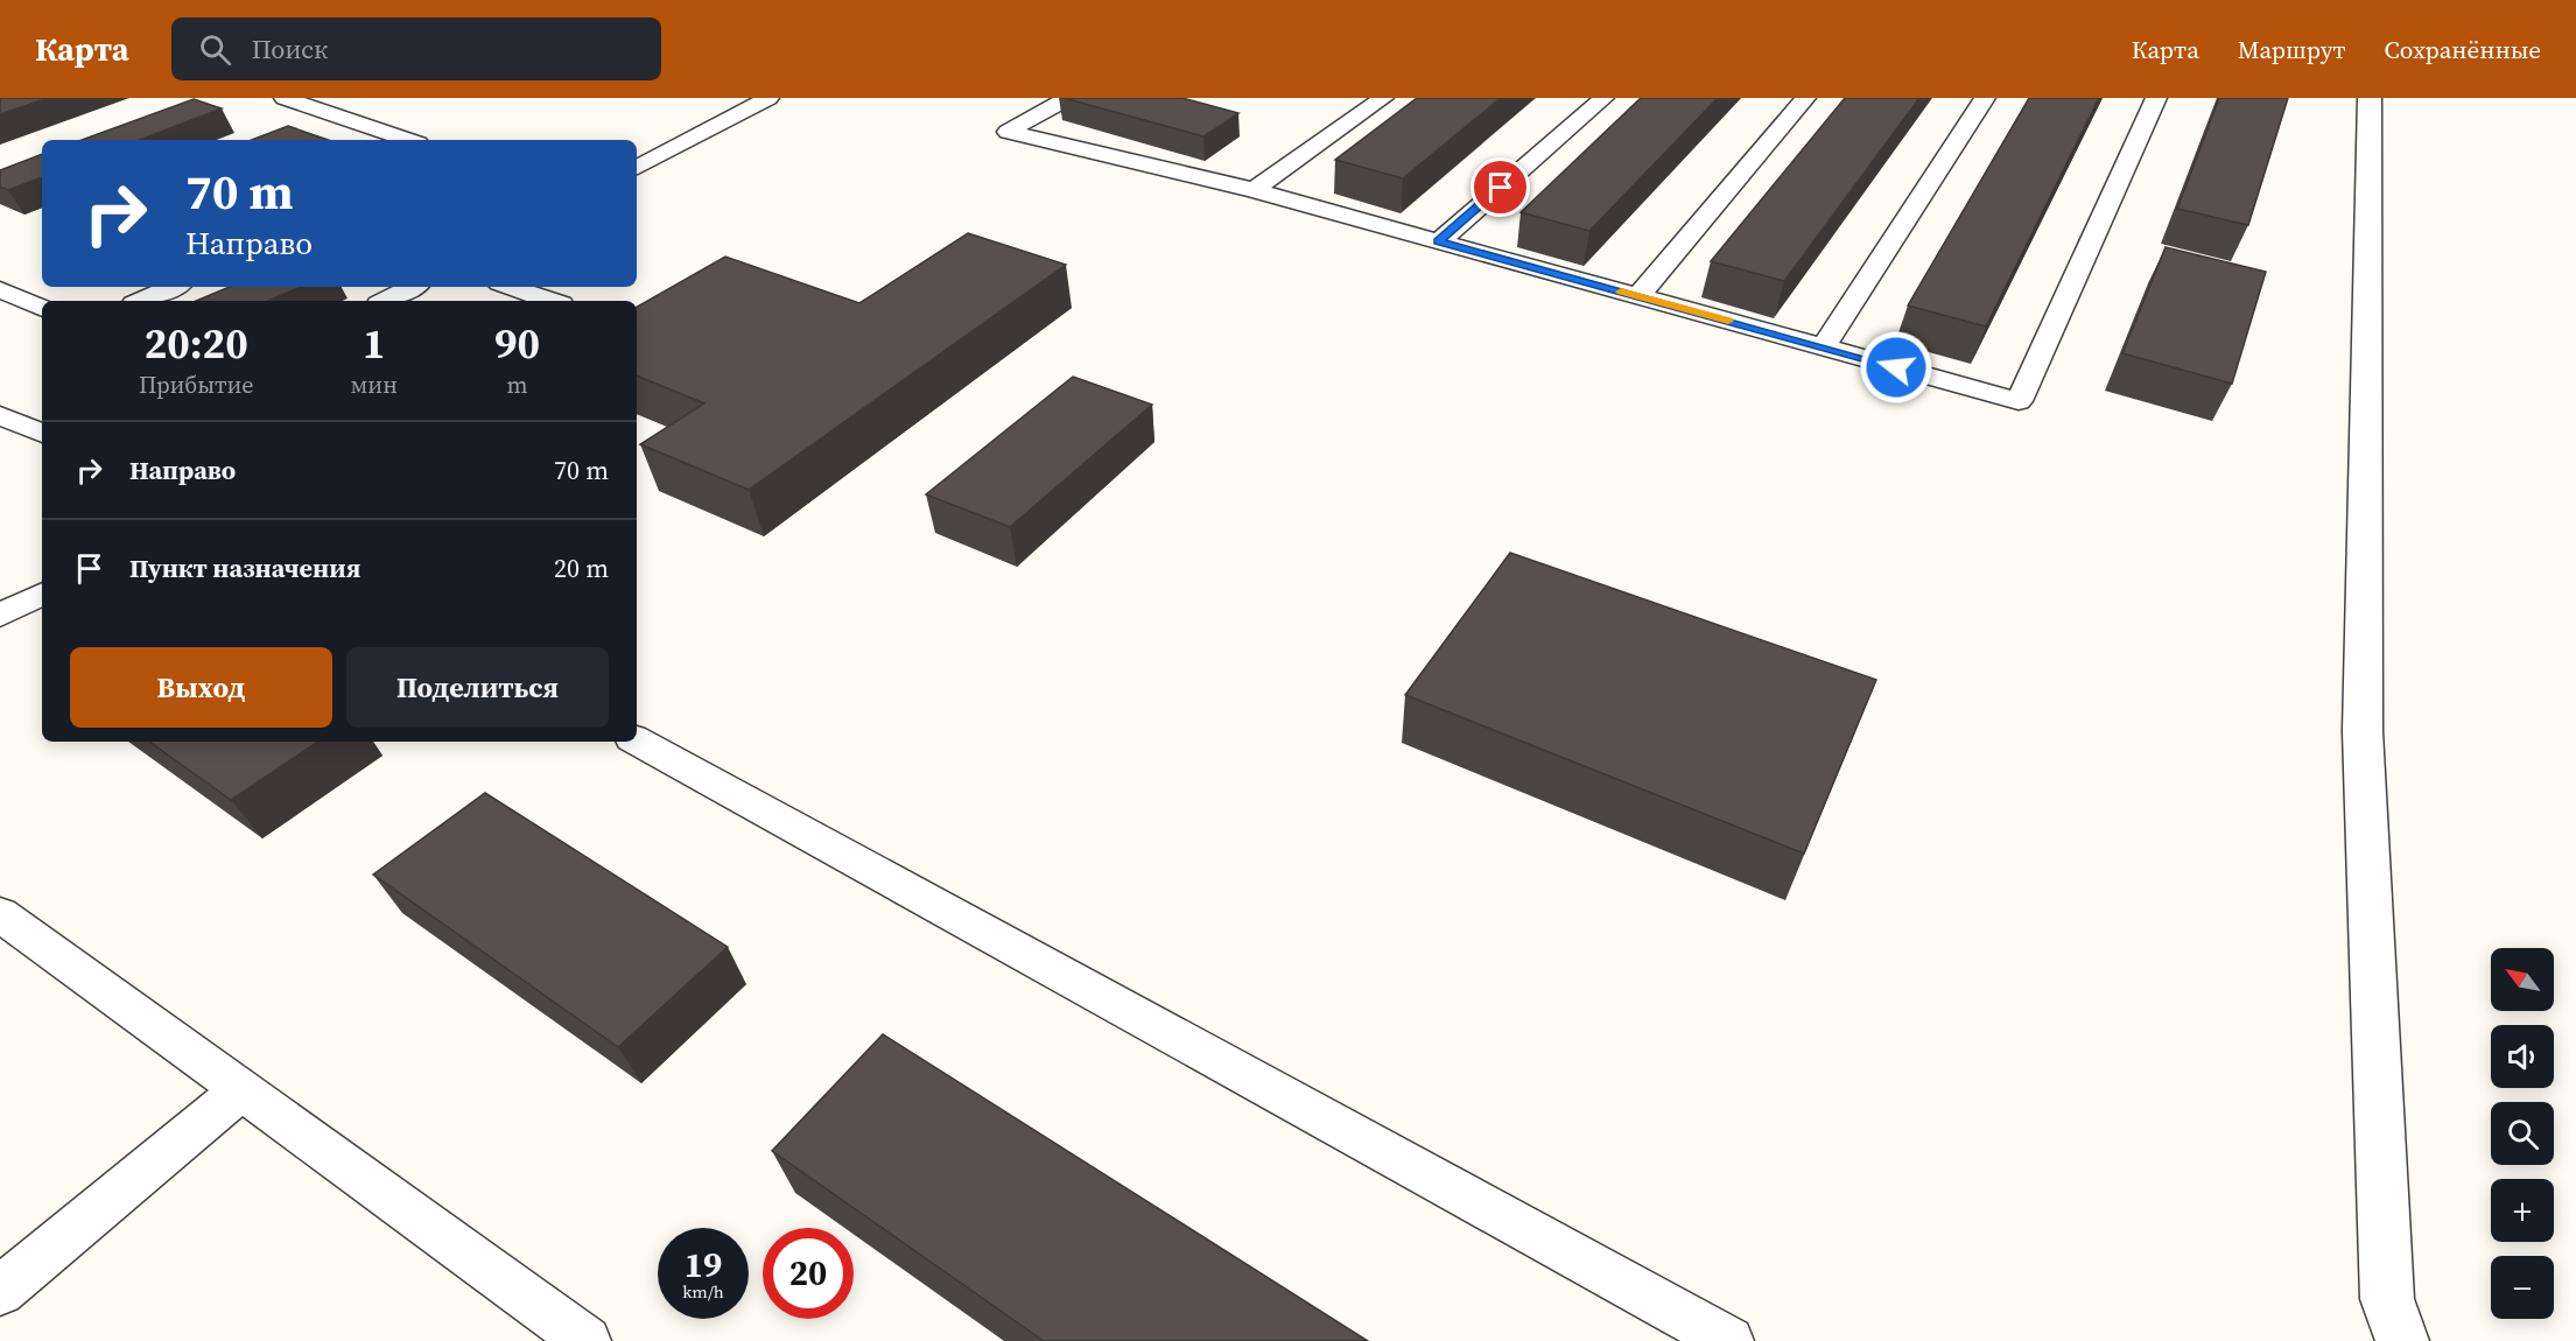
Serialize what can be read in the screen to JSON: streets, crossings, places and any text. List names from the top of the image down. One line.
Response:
{"north":"top left","page":{"header":"Карта","search":"Поиск","nav":["Карта","Маршрут","Сохранённые"],"turn":["70 m","Направо"],"eta":["20:20","Прибытие","1","мин","90","m"],"list":[{"name":"Направо","value":"70 m"},{"name":"Пункт назначения","value":"20 m"}],"buttons":["Выход","Поделиться"],"map_buttons":["+","−"],"speed":"19 km/h","limit":"20"}}
